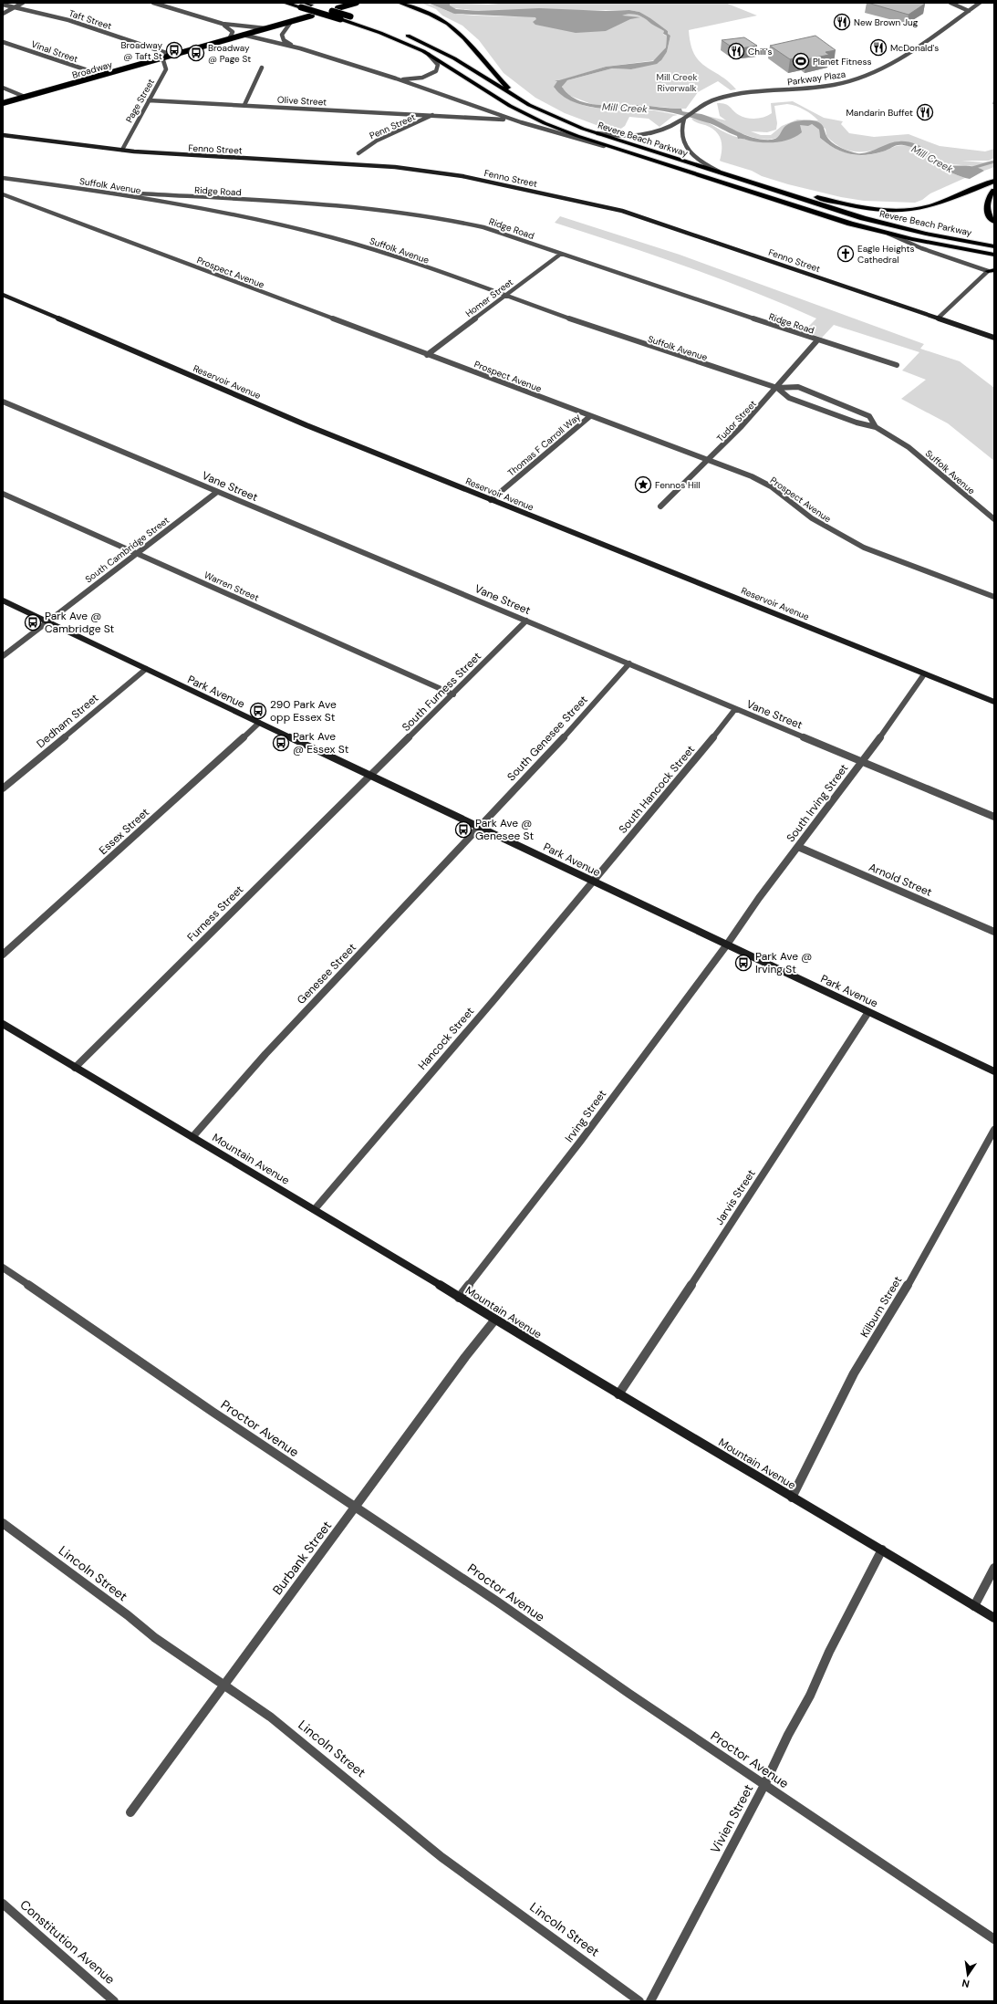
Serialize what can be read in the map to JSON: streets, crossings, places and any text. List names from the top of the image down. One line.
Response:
{"streets":{"highway":["Revere Beach Parkway"],"main road":["Broadway"],"street":["Taft Street","Vinal Street","Parkway Plaza","Page Street","Olive Street","Penn Street","Fenno Street","Suffolk Avenue","Ridge Road","Prospect Avenue","Homer Street","Reservoir Avenue","Tudor Street","Thomas F Carroll Way","Vane Street","South Cambridge Street","Warren Street","Park Avenue","South Furness Street","Dedham Street","South Genesee Street","South Hancock Street","South Irving Street","Essex Street","Arnold Street","Furness Street","Genesee Street","Hancock Street","Irving Street","Mountain Avenue","Jarvis Street","Kilburn Street","Proctor Avenue","Burbank Street","Lincoln Street","Vivien Street","Constitution Avenue"]},"crossings":[["Taft Street","Broadway"],["Vinal Street","Broadway"],["Broadway","Page Street"],["Broadway","Revere Beach Parkway"],["Parkway Plaza","Revere Beach Parkway"],["Page Street","Olive Street"],["Page Street","Fenno Street"],["Olive Street","Penn Street"],["Olive Street","Revere Beach Parkway"],["Suffolk Avenue","Ridge Road"],["Suffolk Avenue","Homer Street"],["Suffolk Avenue","Tudor Street"],["Ridge Road","Homer Street"],["Ridge Road","Tudor Street"],["Prospect Avenue","Homer Street"],["Prospect Avenue","Tudor Street"],["Prospect Avenue","Thomas F Carroll Way"],["Reservoir Avenue","Thomas F Carroll Way"],["Reservoir Avenue","South Irving Street"],["Vane Street","South Cambridge Street"],["Vane Street","South Furness Street"],["Vane Street","South Genesee Street"],["Vane Street","South Hancock Street"],["Vane Street","South Irving Street"],["South Cambridge Street","Warren Street"],["South Cambridge Street","Park Avenue"],["Warren Street","South Furness Street"],["Park Avenue","South Furness Street"],["Park Avenue","Dedham Street"],["Park Avenue","South Genesee Street"],["Park Avenue","South Hancock Street"],["Park Avenue","South Irving Street"],["Park Avenue","Essex Street"],["Park Avenue","Furness Street"],["Park Avenue","Genesee Street"],["Park Avenue","Hancock Street"],["Park Avenue","Irving Street"],["Park Avenue","Jarvis Street"],["South Furness Street","Furness Street"],["South Genesee Street","Genesee Street"],["South Hancock Street","Hancock Street"],["South Irving Street","Arnold Street"],["South Irving Street","Irving Street"],["Furness Street","Mountain Avenue"],["Genesee Street","Mountain Avenue"],["Hancock Street","Mountain Avenue"],["Irving Street","Mountain Avenue"],["Mountain Avenue","Jarvis Street"],["Mountain Avenue","Kilburn Street"],["Mountain Avenue","Burbank Street"],["Mountain Avenue","Vivien Street"],["Proctor Avenue","Burbank Street"],["Proctor Avenue","Vivien Street"],["Burbank Street","Lincoln Street"]],"water":["Mill Creek"],"parks":["Mill Creek Riverwalk"],"places":{"restaurant":["New Brown Jug","McDonald's","Chili's","Mandarin Buffet"],"bus stop":["Broadway @ Taft St","Broadway @ Page St","Park Ave @ Cambridge St","290 Park Ave opp Essex St","Park Ave @ Essex St","Park Ave @ Genesee St","Park Ave @ Irving St"],"sports":["Planet Fitness"],"church":["Eagle Heights Cathedral"],"place":["Fennos Hill"]},"north":"bottom"}
